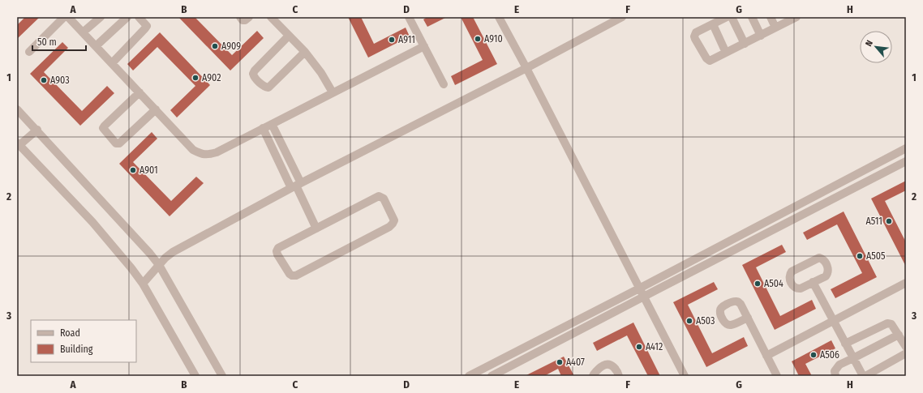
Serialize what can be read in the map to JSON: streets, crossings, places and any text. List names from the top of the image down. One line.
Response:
{"places":["A910","A911","A909","A902","A903","A901","A511","A505","A504","A503","A412","A506","A407"],"legend":["Road","Building"],"scale_bar":"50 m","north":"top left","grid":{"columns":["A","B","C","D","E","F","G","H"],"rows":["1","2","3"]}}
